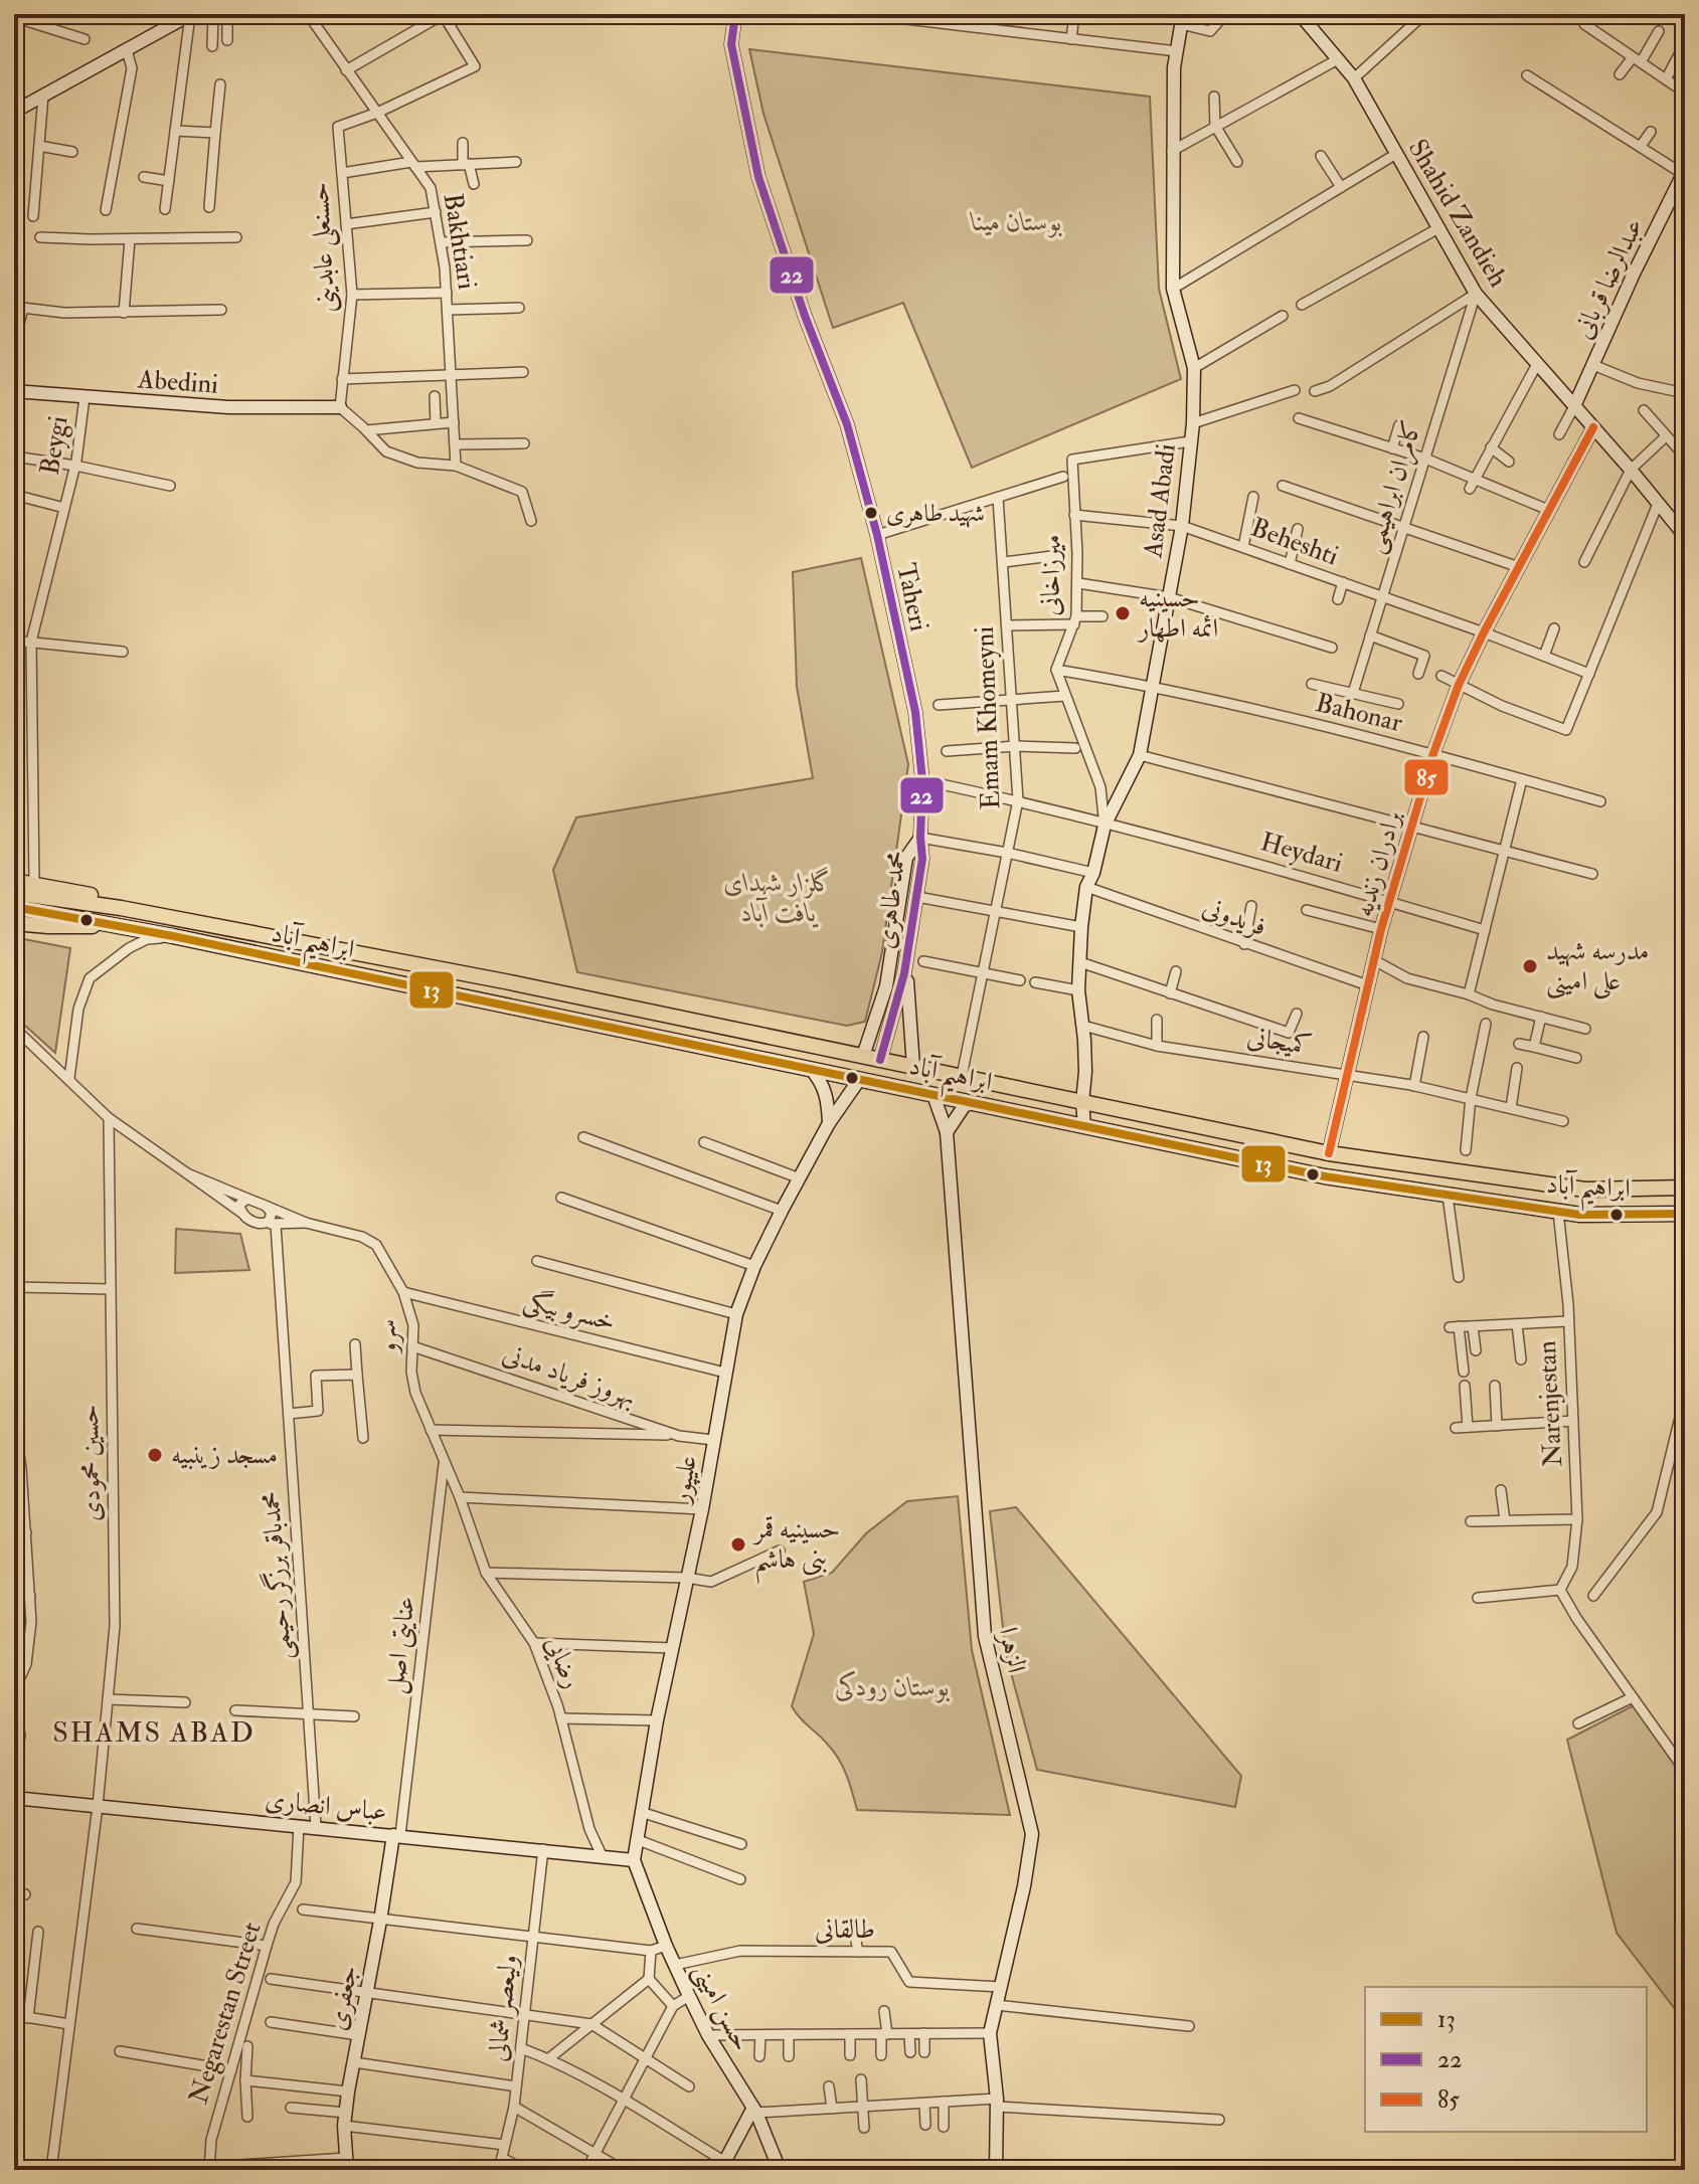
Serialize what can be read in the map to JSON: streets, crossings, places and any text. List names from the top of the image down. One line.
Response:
{"streets":{"main road":["ابراهیم آباد"],"street":["Shahid Zandieh","Bakhtiari","حسنعلی عابدینی","عبدالرضا قربانی","Abedini","Beygi","کامران ابراهیمی","Asad Abadi","Beheshti","میرزاخانی","Taheri","Bahonar","Emam Khomeyni","Heydari","برادران زندیه","محمد طاهری","فریدونی","کمیجانی","خسرو بیگی","سرو","بهروز فریاد مدنی","Narenjestan","حسین محمودی","علیپور","محمدباقر برزگر رحیمی","عنایتی اصل","الزهرا","رضایی","عباس انصاری","طالقانی","جعفری","حسن امینی","ولیعصر شمالی","Negarestan Street"]},"crossings":[["Shahid Zandieh","عبدالرضا قربانی"],["Shahid Zandieh","کامران ابراهیمی"],["Shahid Zandieh","برادران زندیه"],["Bakhtiari","حسنعلی عابدینی"],["حسنعلی عابدینی","Abedini"],["Abedini","Beygi"],["Beygi","ابراهیم آباد"],["کامران ابراهیمی","Beheshti"],["Asad Abadi","Beheshti"],["Asad Abadi","میرزاخانی"],["Asad Abadi","Bahonar"],["Asad Abadi","Heydari"],["Asad Abadi","فریدونی"],["Asad Abadi","ابراهیم آباد"],["Asad Abadi","کمیجانی"],["Beheshti","میرزاخانی"],["Beheshti","برادران زندیه"],["میرزاخانی","Bahonar"],["Taheri","Heydari"],["Taheri","محمد طاهری"],["Taheri","ابراهیم آباد"],["Bahonar","برادران زندیه"],["Emam Khomeyni","Heydari"],["Emam Khomeyni","ابراهیم آباد"],["Heydari","برادران زندیه"],["برادران زندیه","فریدونی"],["برادران زندیه","ابراهیم آباد"],["برادران زندیه","کمیجانی"],["محمد طاهری","ابراهیم آباد"],["ابراهیم آباد","Narenjestan"],["ابراهیم آباد","علیپور"],["ابراهیم آباد","الزهرا"],["خسرو بیگی","سرو"],["خسرو بیگی","علیپور"],["سرو","بهروز فریاد مدنی"],["سرو","عنایتی اصل"],["سرو","رضایی"],["بهروز فریاد مدنی","علیپور"],["حسین محمودی","عباس انصاری"],["علیپور","عباس انصاری"],["علیپور","حسن امینی"],["محمدباقر برزگر رحیمی","عباس انصاری"],["عنایتی اصل","عباس انصاری"],["عنایتی اصل","جعفری"],["الزهرا","طالقانی"],["رضایی","عباس انصاری"],["عباس انصاری","جعفری"],["عباس انصاری","حسن امینی"],["عباس انصاری","ولیعصر شمالی"],["عباس انصاری","Negarestan Street"],["طالقانی","حسن امینی"]],"districts":["SHAMS ABAD"],"parks":["بوستان مینا","گلزار شهدای یافت آباد","بوستان رودکی"],"places":["شهید طاهری","حسینیه ائمه اطهار","مدرسه شهید علی امینی","مسجد زینبیه","حسینیه قمر بنی هاشم"],"lines":["transit line 22","transit line 85","transit line 13"],"legend":["13","22","85"]}
